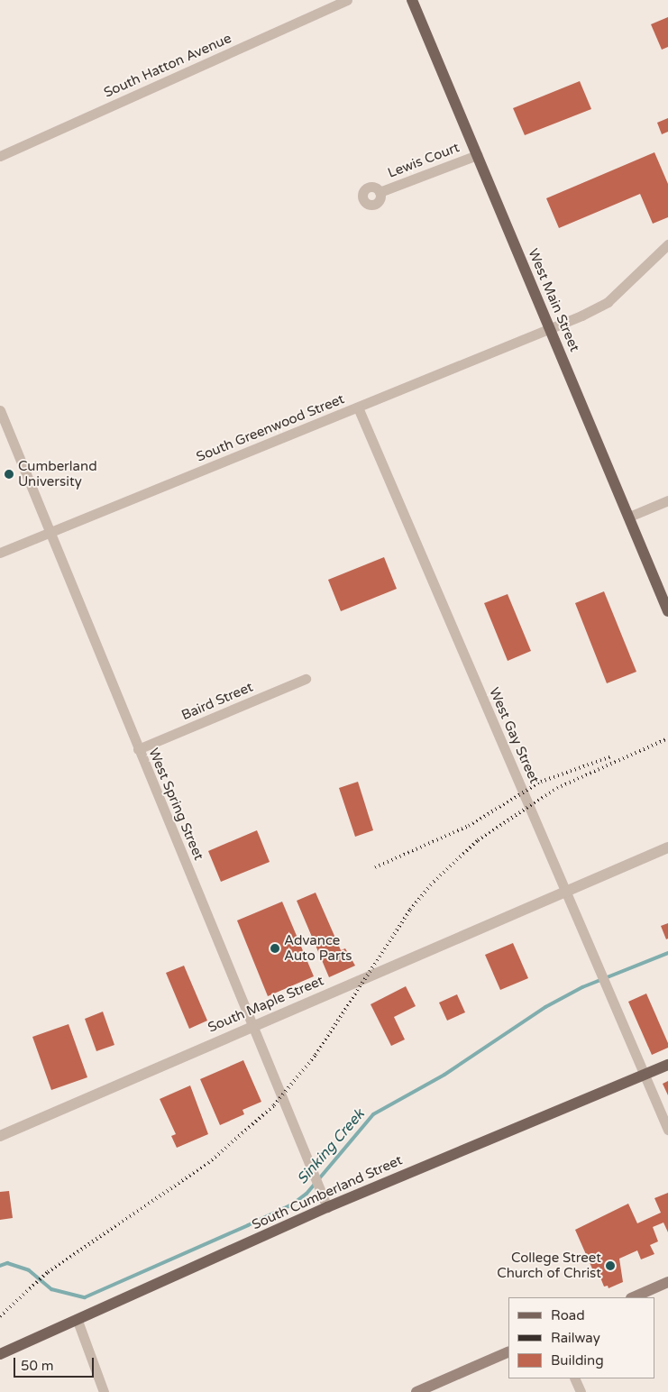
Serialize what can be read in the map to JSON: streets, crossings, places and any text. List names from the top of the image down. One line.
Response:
{"streets":{"main road":["West Main Street","South Cumberland Street"],"street":["South Hatton Avenue","Lewis Court","South Greenwood Street","Baird Street","West Gay Street","West Spring Street","South Maple Street"]},"crossings":[["Lewis Court","West Main Street"],["West Main Street","South Greenwood Street"],["South Greenwood Street","West Gay Street"],["South Greenwood Street","West Spring Street"],["Baird Street","West Spring Street"],["West Gay Street","South Maple Street"],["West Gay Street","South Cumberland Street"],["West Spring Street","South Maple Street"],["West Spring Street","South Cumberland Street"]],"water":["Sinking Creek"],"places":["Cumberland University","Advance Auto Parts","College Street Church of Christ"],"legend":["Road","Railway","Building"],"scale_bar":"50 m"}
